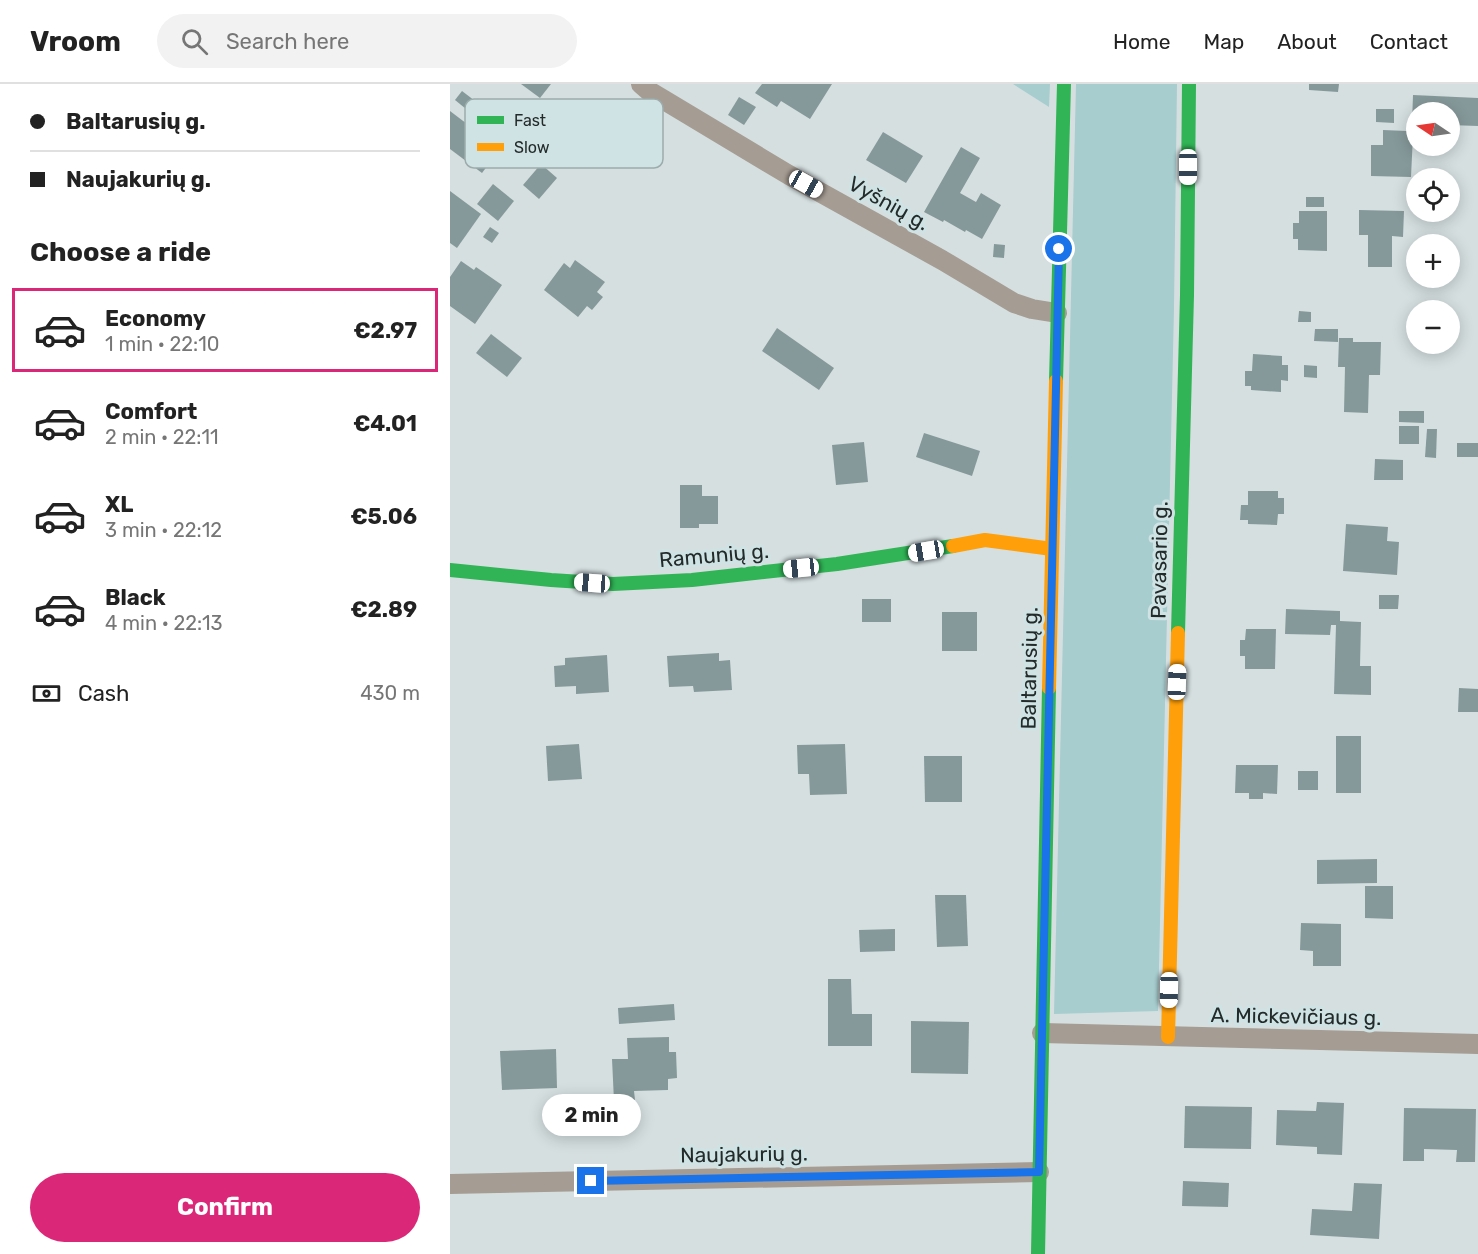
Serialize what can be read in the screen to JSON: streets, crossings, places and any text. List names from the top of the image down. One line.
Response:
{"streets":{"street":["Vyšnių g.","Ramunių g.","Pavasario g.","Baltarusių g.","A. Mickevičiaus g.","Naujakurių g."]},"crossings":[["Vyšnių g.","Baltarusių g."],["Ramunių g.","Baltarusių g."],["Pavasario g.","A. Mickevičiaus g."],["Baltarusių g.","A. Mickevičiaus g."],["Baltarusių g.","Naujakurių g."]],"legend":["Fast","Slow"],"north":"left","page":{"header":"Vroom","search":"Search here","nav":["Home","Map","About","Contact"],"banner":["Baltarusių g.","Naujakurių g."],"map_buttons":["+","−"],"heading":"Choose a ride","list":[{"name":"Economy","note":"1 min · 22:10","value":"€2.97"},{"name":"Comfort","note":"2 min · 22:11","value":"€4.01"},{"name":"XL","note":"3 min · 22:12","value":"€5.06"},{"name":"Black","note":"4 min · 22:13","value":"€2.89"}],"pay":["Cash","430 m"],"bubble":"2 min","buttons":"Confirm"}}
